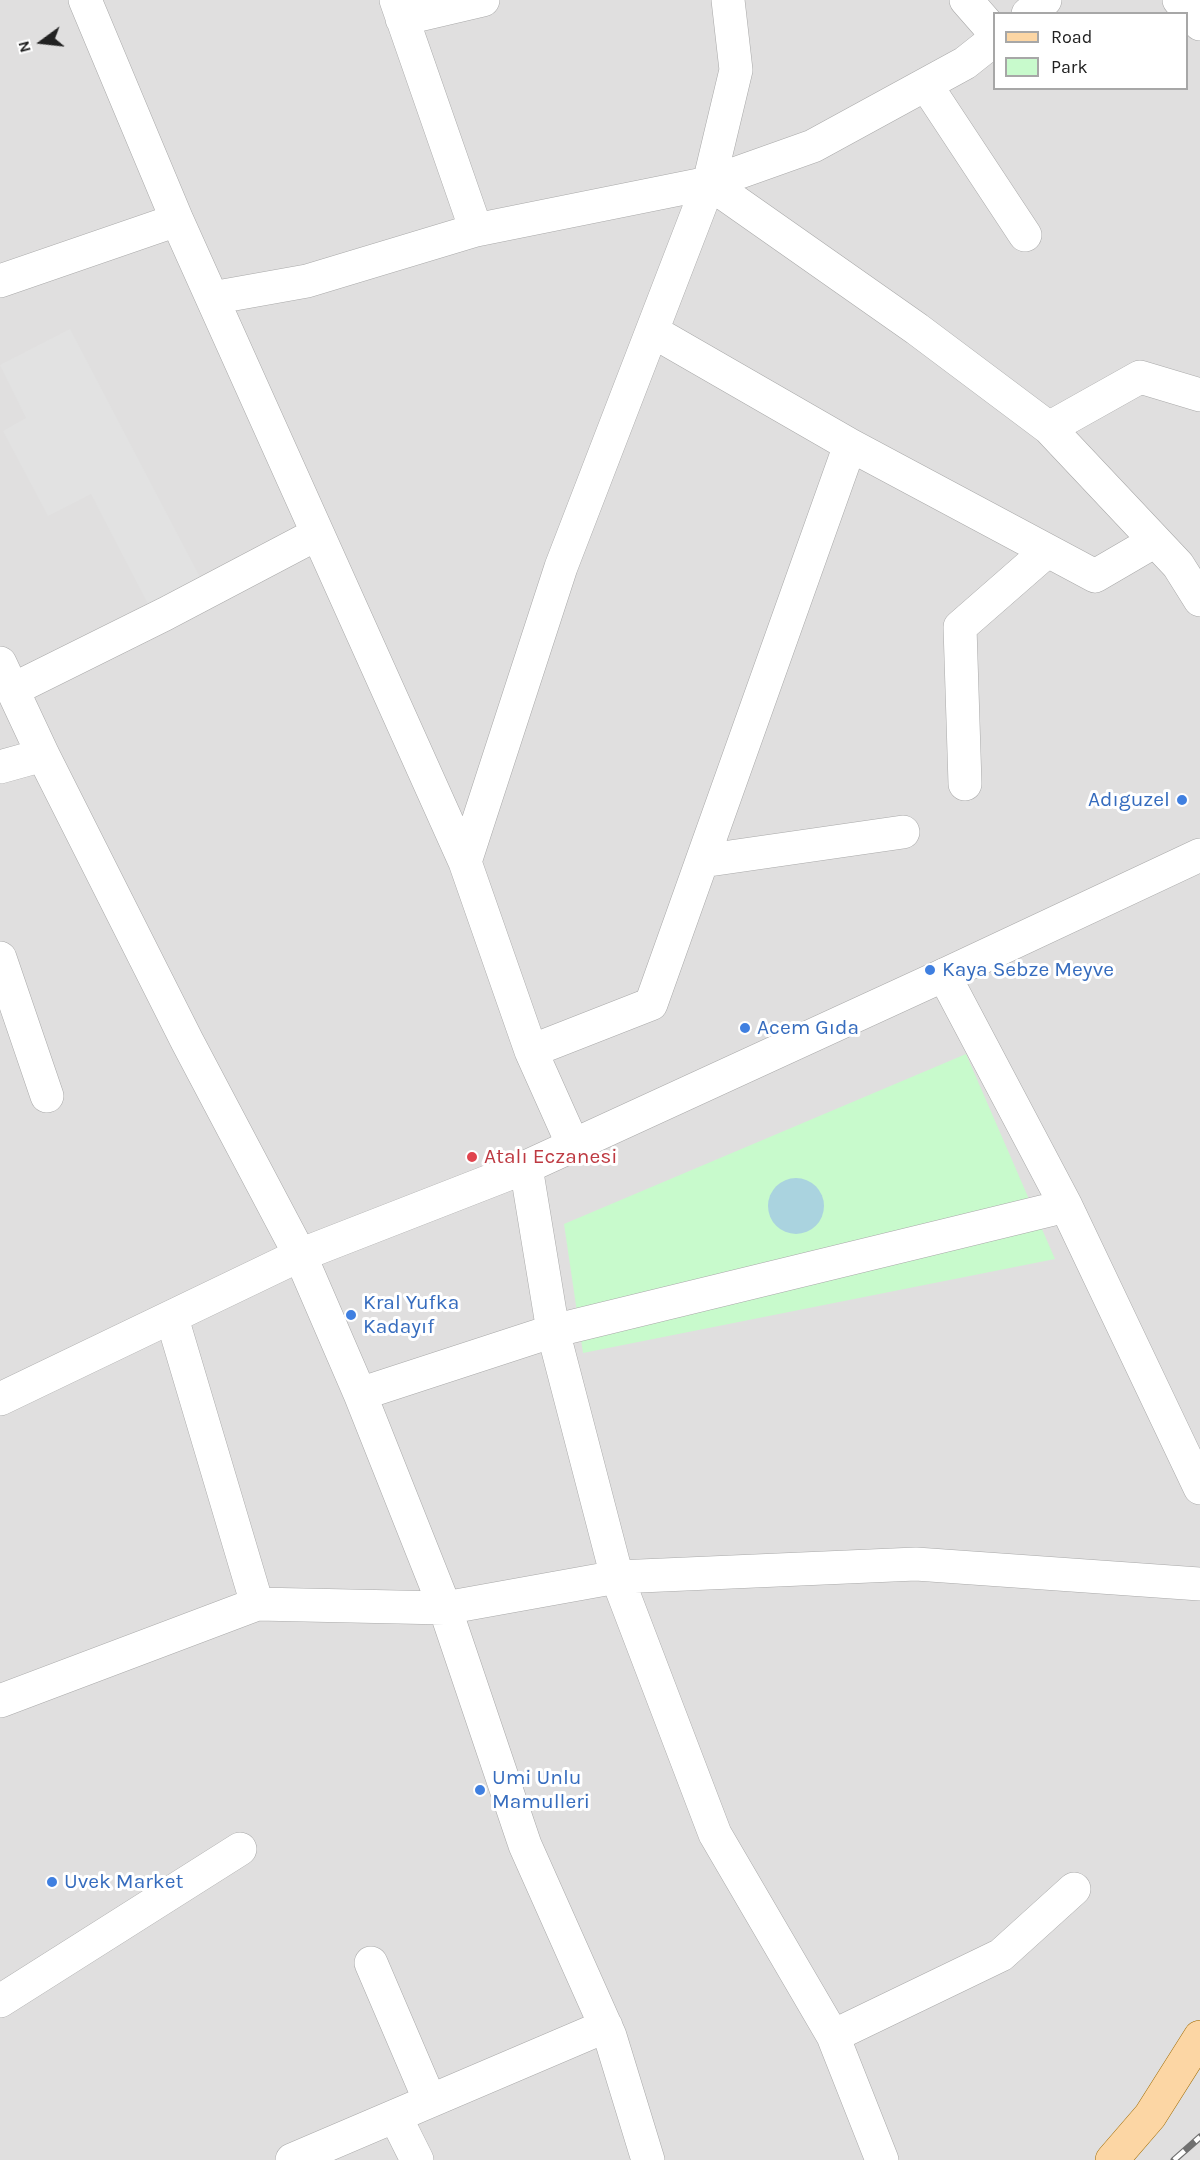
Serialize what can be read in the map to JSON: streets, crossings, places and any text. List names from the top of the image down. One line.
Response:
{"places":["Adıguzel","Kaya Sebze Meyve","Acem Gıda","Atalı Eczanesi","Kral Yufka Kadayıf","Umi Unlu Mamulleri","Uvek Market"],"legend":["Road","Park"],"north":"left"}
